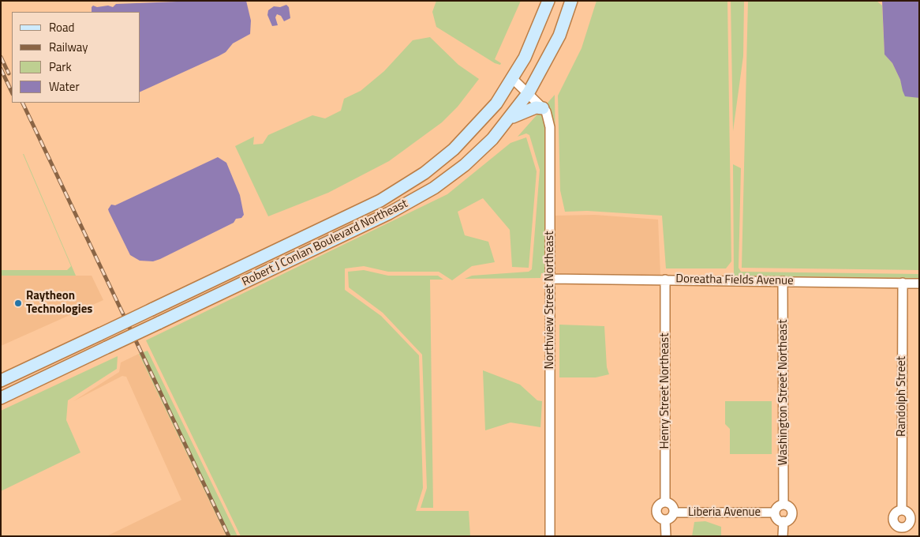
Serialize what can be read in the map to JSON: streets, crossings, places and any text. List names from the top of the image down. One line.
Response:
{"streets":{"main road":["Robert J Conlan Boulevard Northeast"],"street":["Doreatha Fields Avenue","Northview Street Northeast","Henry Street Northeast","Washington Street Northeast","Randolph Street","Liberia Avenue"]},"crossings":[["Robert J Conlan Boulevard Northeast","Northview Street Northeast"],["Doreatha Fields Avenue","Northview Street Northeast"],["Doreatha Fields Avenue","Henry Street Northeast"],["Doreatha Fields Avenue","Washington Street Northeast"],["Doreatha Fields Avenue","Randolph Street"],["Henry Street Northeast","Liberia Avenue"],["Washington Street Northeast","Liberia Avenue"]],"places":["Raytheon Technologies"],"legend":["Road","Railway","Park","Water"]}
